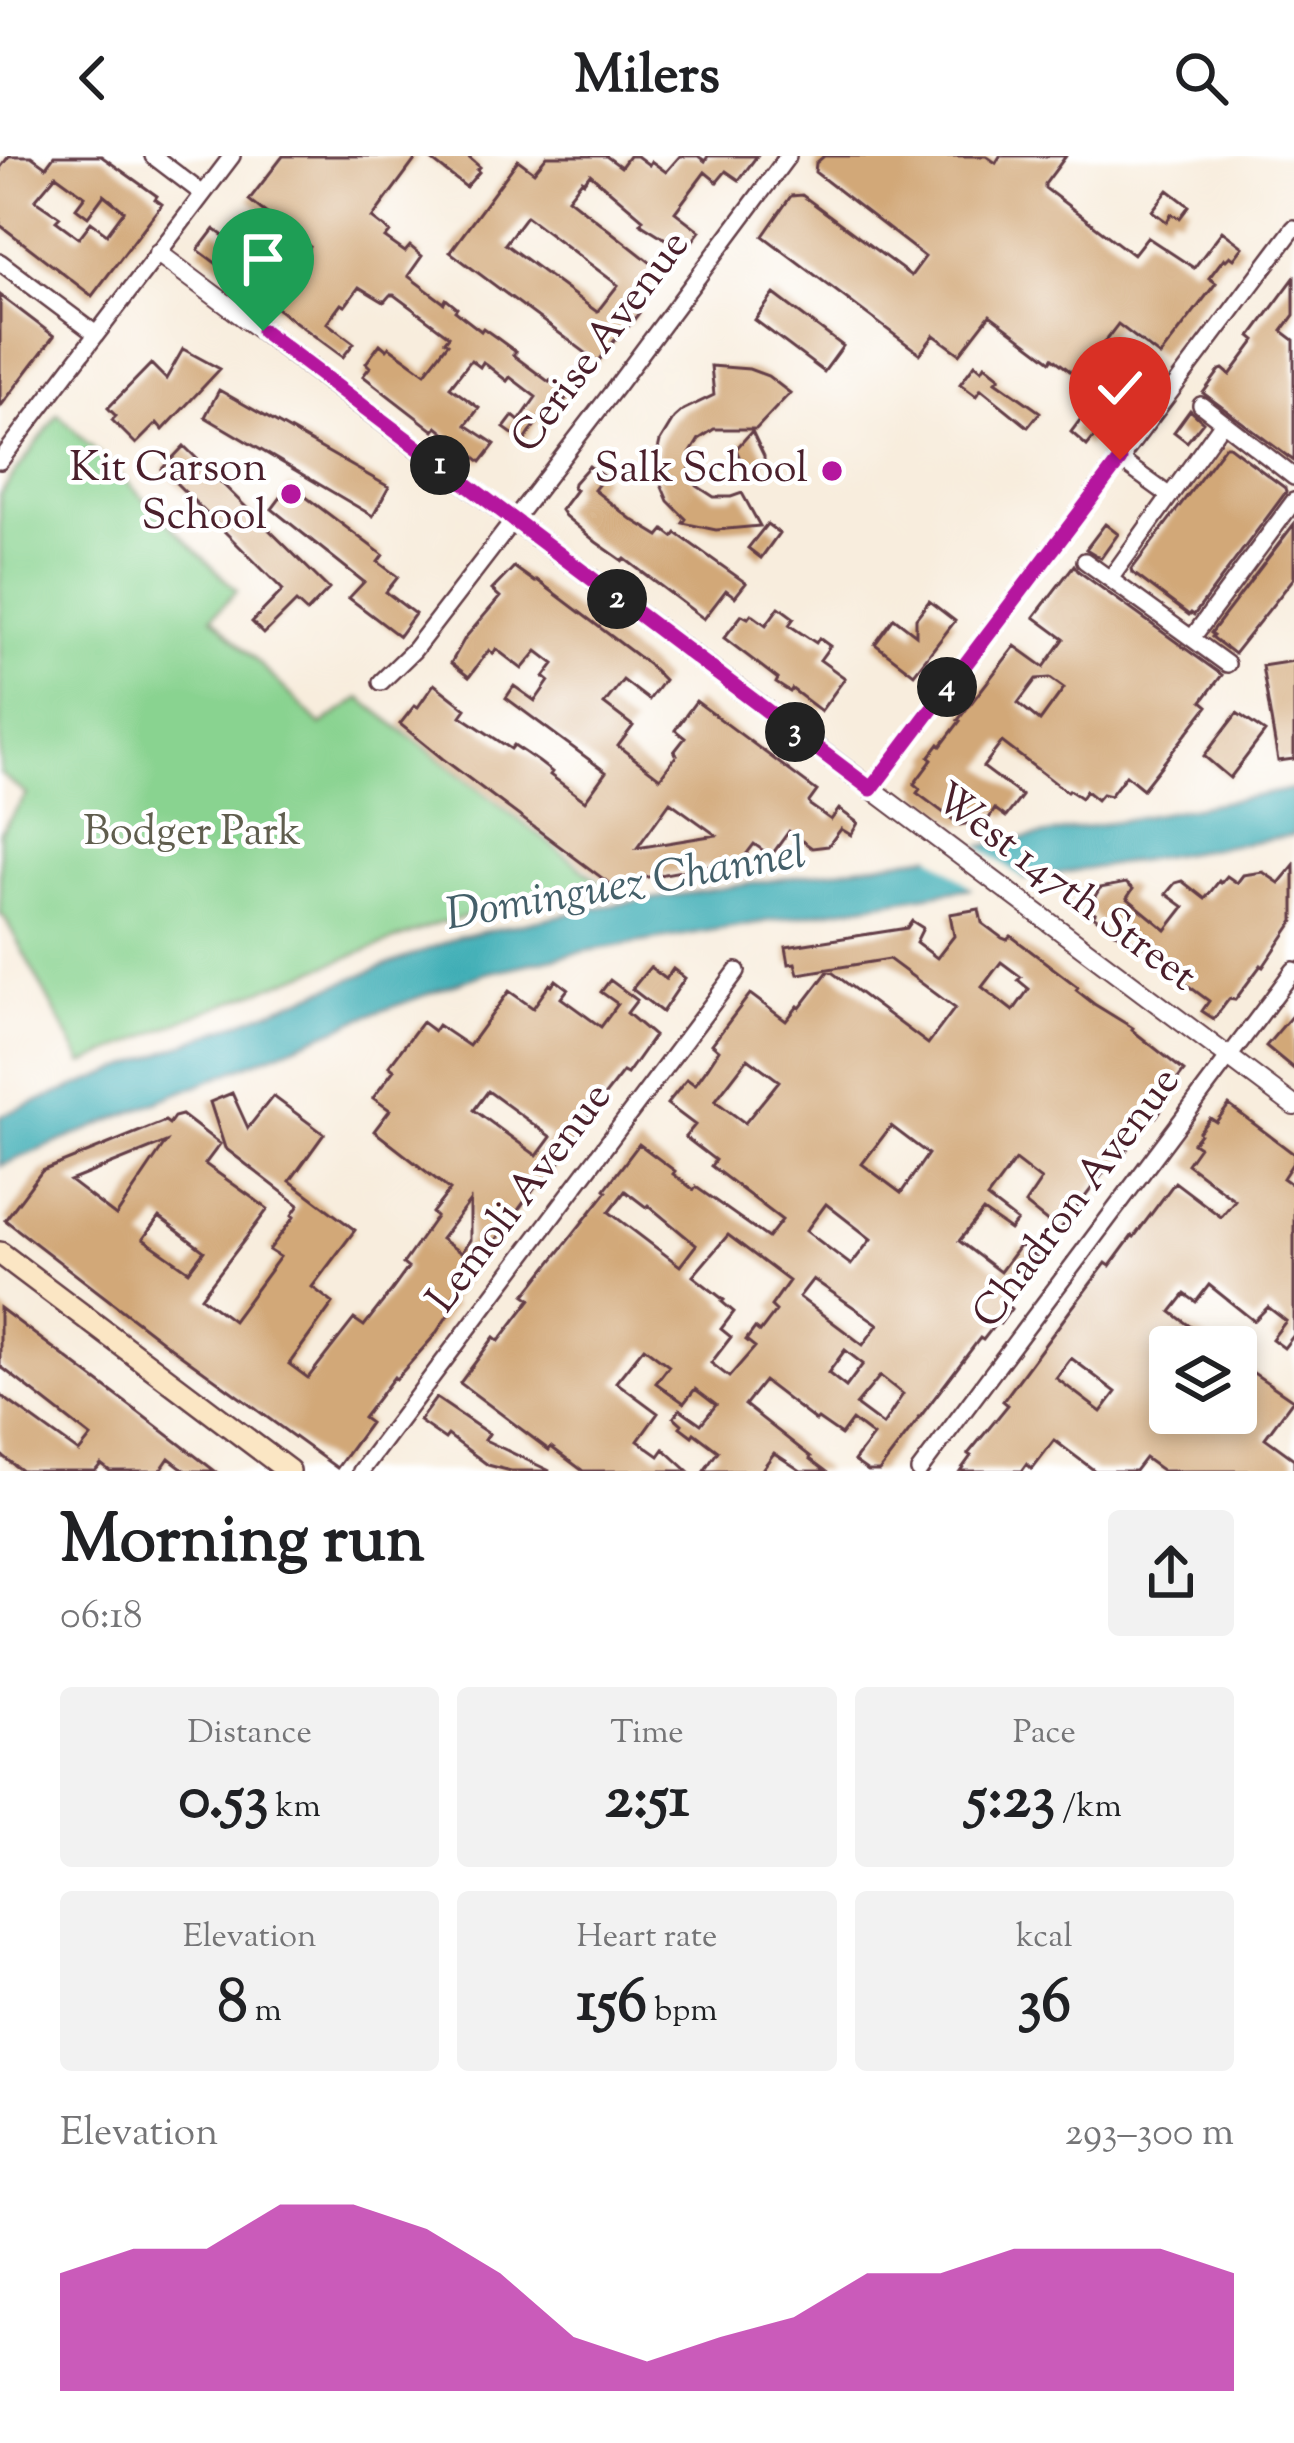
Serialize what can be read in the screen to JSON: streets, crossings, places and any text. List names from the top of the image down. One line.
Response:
{"streets":{"street":["Cerise Avenue","West 147th Street","Lemoli Avenue","Chadron Avenue"]},"crossings":[["Cerise Avenue","West 147th Street"],["West 147th Street","Chadron Avenue"]],"water":["Dominguez Channel"],"parks":["Bodger Park"],"places":["Salk School","Kit Carson School"],"page":{"header":"Milers","pins":["1","2","4","3"],"heading":["Morning run","06:18"],"stats":[["Distance","0.53 km"],["Time","2:51"],["Pace","5:23 /km"],["Elevation","8 m"],["Heart rate","156 bpm"],["kcal","36"]],"chart":["Elevation","293–300 m"]}}
